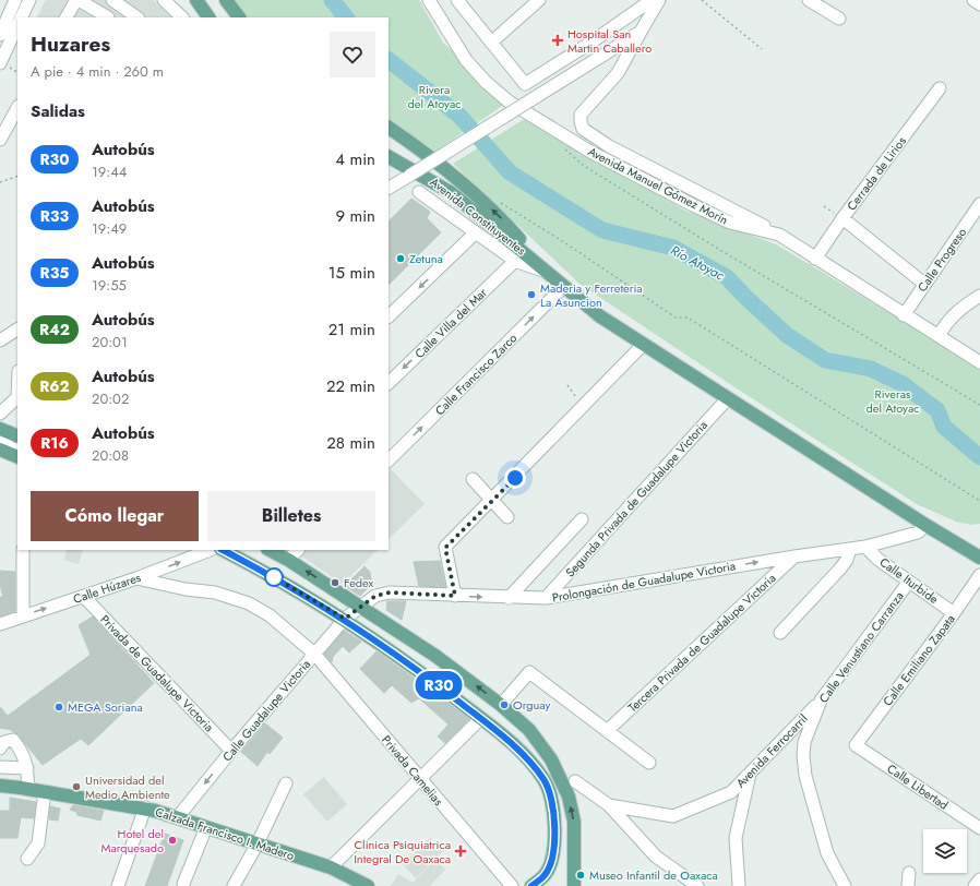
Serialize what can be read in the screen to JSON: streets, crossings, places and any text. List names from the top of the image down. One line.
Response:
{"streets":{"main road":["Avenida Constituyentes","Calzada Francisco I. Madero"],"street":["Cerrada de Lirios","Avenida Manuel Gómez Morín","Calle Progreso","Calle Villa del Mar","Calle Francisco Zarco","Segunda Privada de Guadalupe Victoria","Calle Iturbide","Prolongación de Guadalupe Victoria","Calle Húzares","Tercera Privada de Guadalupe Victoria","Calle Venustiano Carranza","Calle Emiliano Zapata","Privada de Guadalupe Victoria","Calle Guadalupe Victoria","Avenida Ferrocarril","Privada Camelias","Calle Libertad"]},"crossings":[["Cerrada de Lirios","Avenida Manuel Gómez Morín"],["Avenida Manuel Gómez Morín","Calle Progreso"],["Segunda Privada de Guadalupe Victoria","Prolongación de Guadalupe Victoria"],["Calle Iturbide","Prolongación de Guadalupe Victoria"],["Calle Iturbide","Calle Venustiano Carranza"],["Calle Iturbide","Calle Emiliano Zapata"],["Prolongación de Guadalupe Victoria","Tercera Privada de Guadalupe Victoria"],["Prolongación de Guadalupe Victoria","Calle Guadalupe Victoria"],["Calle Húzares","Privada de Guadalupe Victoria"],["Calle Húzares","Privada Camelias"],["Calle Venustiano Carranza","Avenida Ferrocarril"],["Calle Emiliano Zapata","Calle Libertad"],["Privada de Guadalupe Victoria","Calle Guadalupe Victoria"],["Calle Guadalupe Victoria","Privada Camelias"],["Calle Guadalupe Victoria","Calzada Francisco I. Madero"]],"one_way":["Prolongación de Guadalupe Victoria","Calle Húzares"],"water":["Río Atoyac"],"parks":["Rivera del Atoyac","Riveras del Atoyac"],"places":{"health":["Hospital San Martin Caballero","Clinica Psiquiatrica Integral De Oaxaca"],"other":["Zetuna","Maderia y Ferreteria La Asuncion","Fedex","Orguay","MEGA Soriana","Universidad del Medio Ambiente","Hotel del Marquesado","Museo Infantil de Oaxaca"]},"lines":["bus line R30"],"page":{"on_map":"R30","heading":[["Huzares","A pie · 4 min · 260 m"],"Salidas"],"list":[{"mark":"R30","name":"Autobús","note":"19:44","value":"4 min"},{"mark":"R33","name":"Autobús","note":"19:49","value":"9 min"},{"mark":"R35","name":"Autobús","note":"19:55","value":"15 min"},{"mark":"R42","name":"Autobús","note":"20:01","value":"21 min"},{"mark":"R62","name":"Autobús","note":"20:02","value":"22 min"},{"mark":"R16","name":"Autobús","note":"20:08","value":"28 min"}],"buttons":["Cómo llegar","Billetes"]}}
